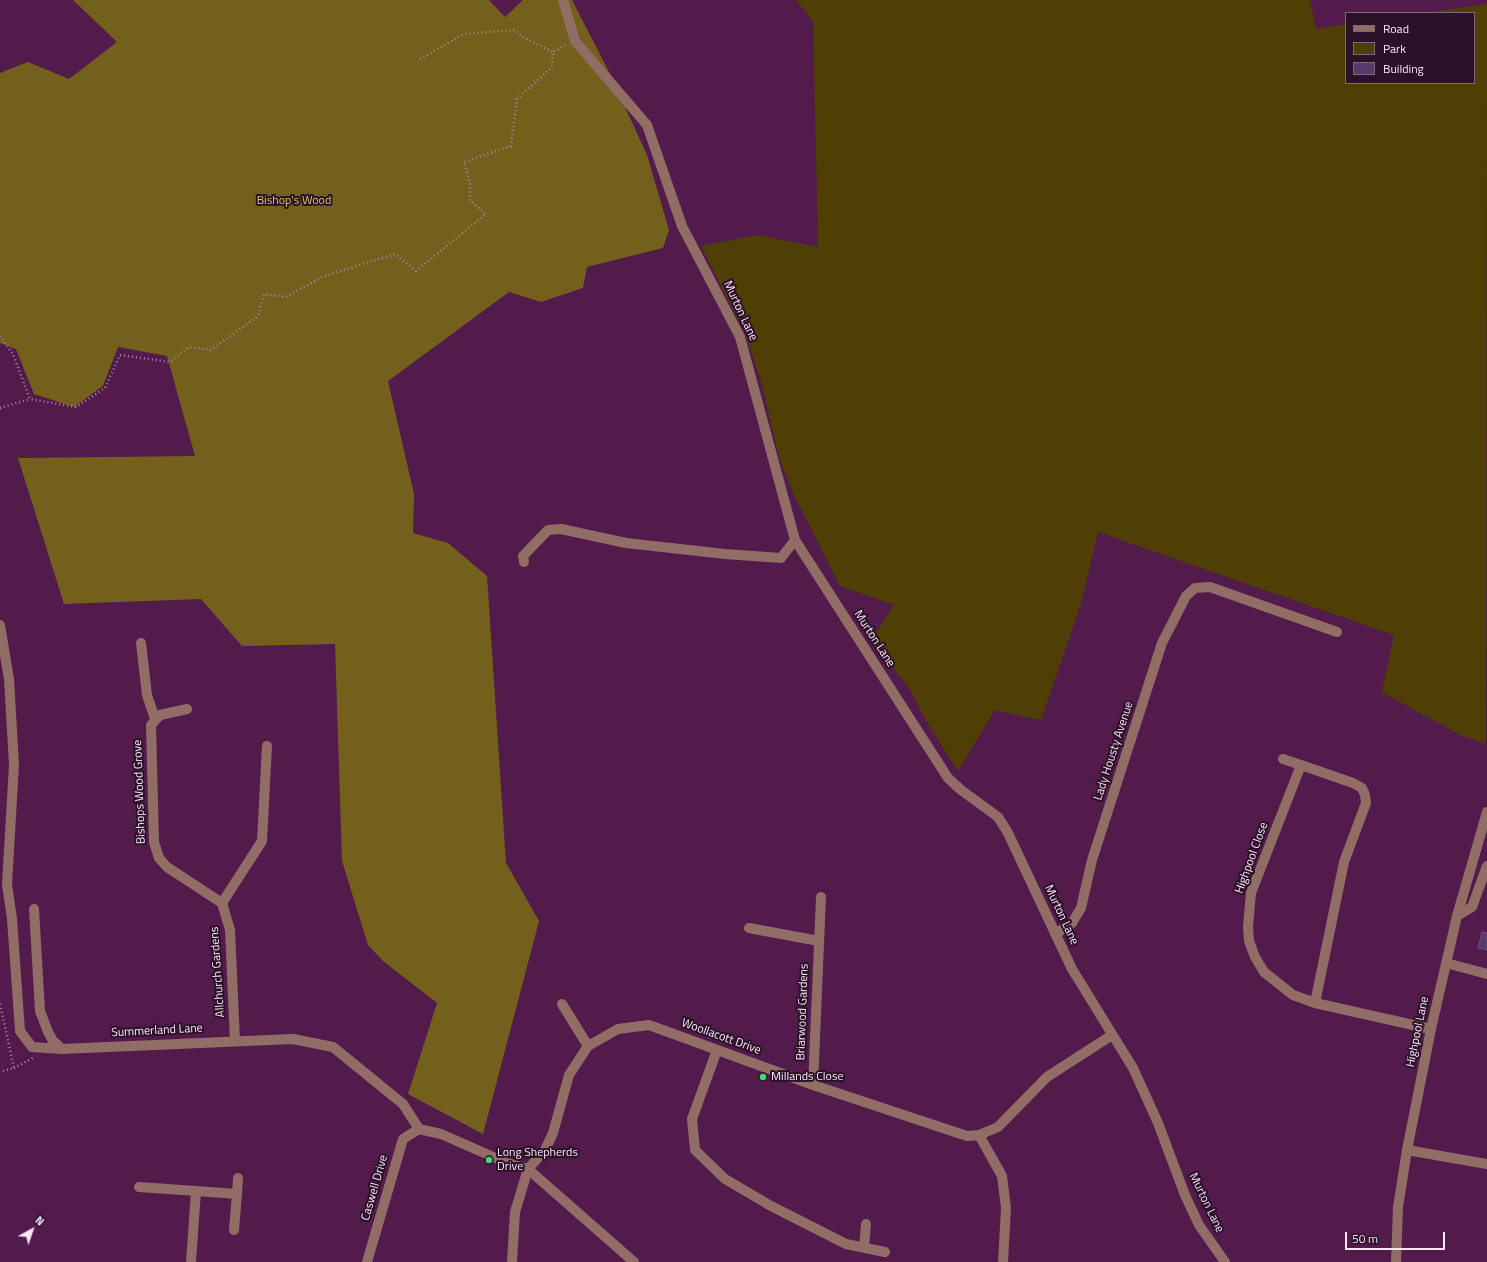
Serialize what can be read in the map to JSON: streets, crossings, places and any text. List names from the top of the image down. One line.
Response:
{"streets":{"street":["Murton Lane","Lady Housty Avenue","Bishops Wood Grove","Highpool Close","Allchurch Gardens","Briarwood Gardens","Summerland Lane","Highpool Lane","Woollacott Drive","Caswell Drive"]},"crossings":[["Murton Lane","Lady Housty Avenue"],["Bishops Wood Grove","Allchurch Gardens"],["Highpool Close","Highpool Lane"],["Allchurch Gardens","Summerland Lane"],["Briarwood Gardens","Woollacott Drive"],["Summerland Lane","Caswell Drive"]],"parks":["Bishop's Wood"],"places":["Millands Close","Long Shepherds Drive"],"legend":["Road","Park","Building"],"scale_bar":"50 m","north":"top right"}
